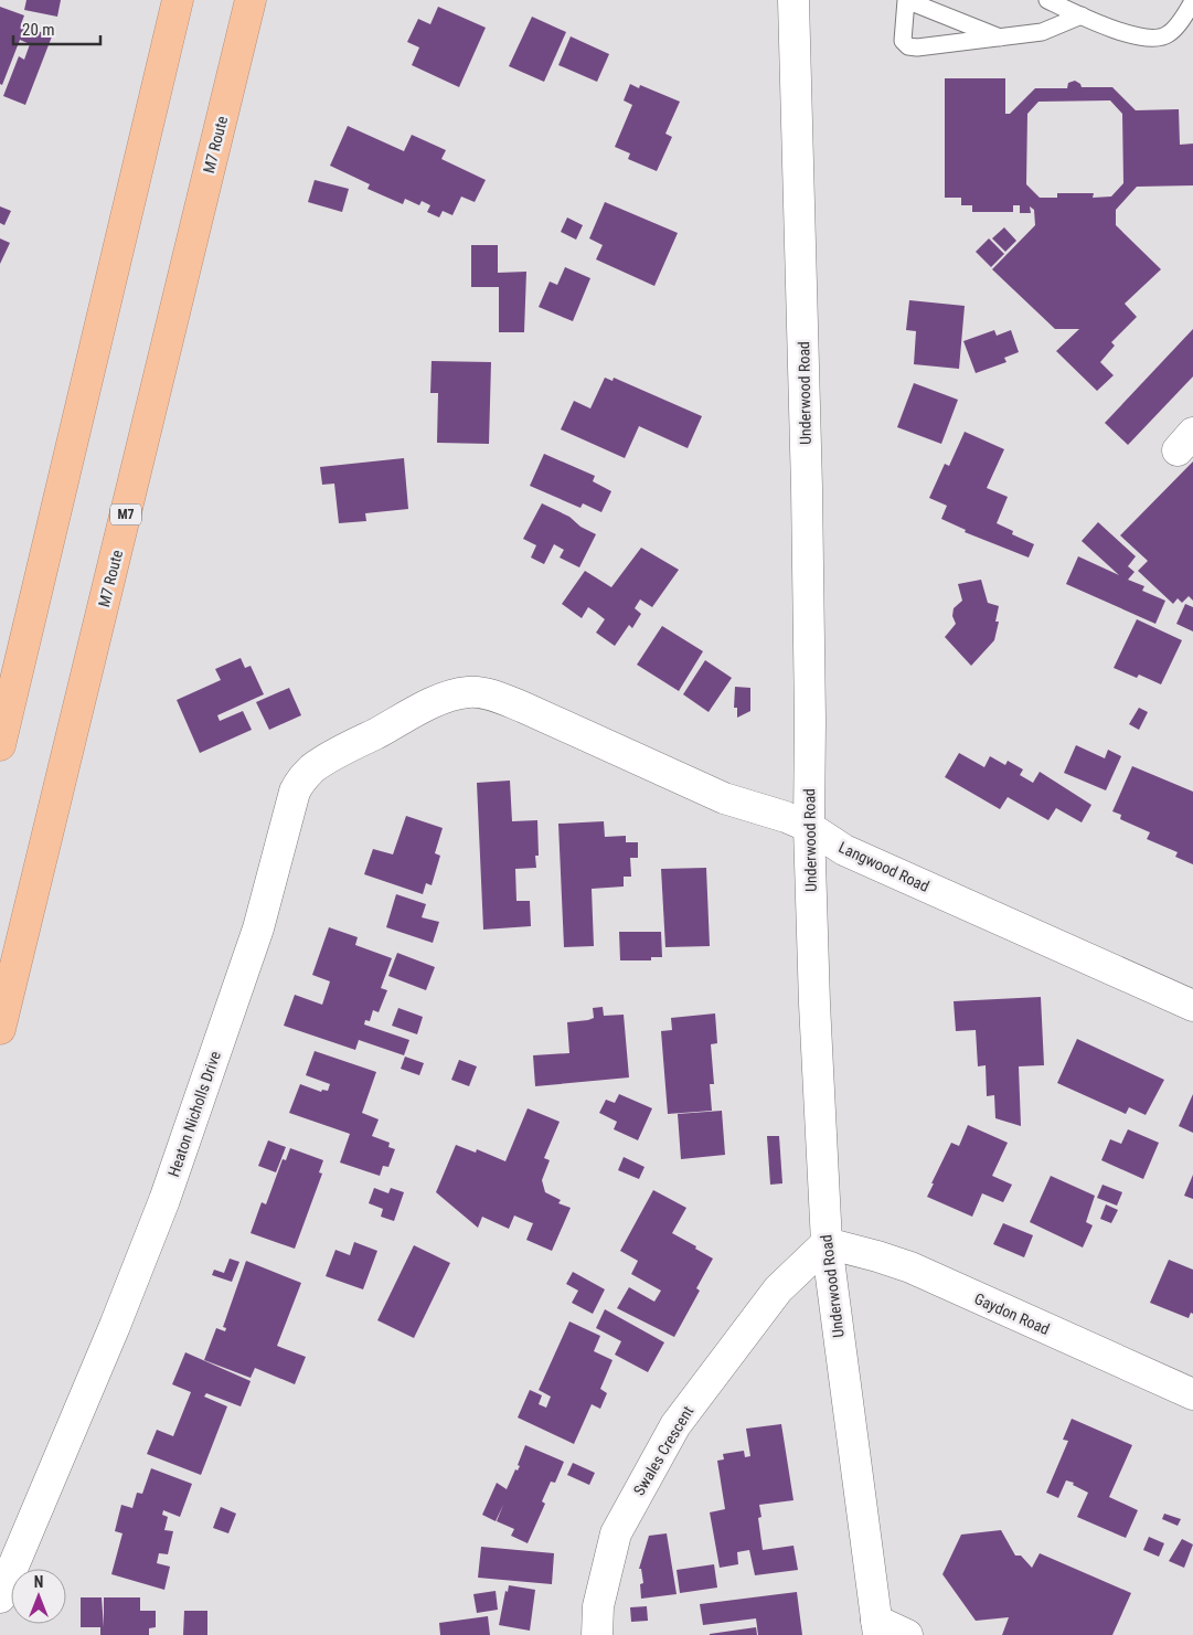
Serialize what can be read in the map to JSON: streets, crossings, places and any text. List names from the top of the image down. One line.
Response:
{"streets":{"highway":["M7 Route","M7"],"street":["Underwood Road","Langwood Road","Heaton Nicholls Drive","Gaydon Road","Swales Crescent"]},"crossings":[["Underwood Road","Langwood Road"],["Underwood Road","Gaydon Road"],["Underwood Road","Swales Crescent"],["Langwood Road","Heaton Nicholls Drive"],["Gaydon Road","Swales Crescent"]],"scale_bar":"20 m","north":"top"}
